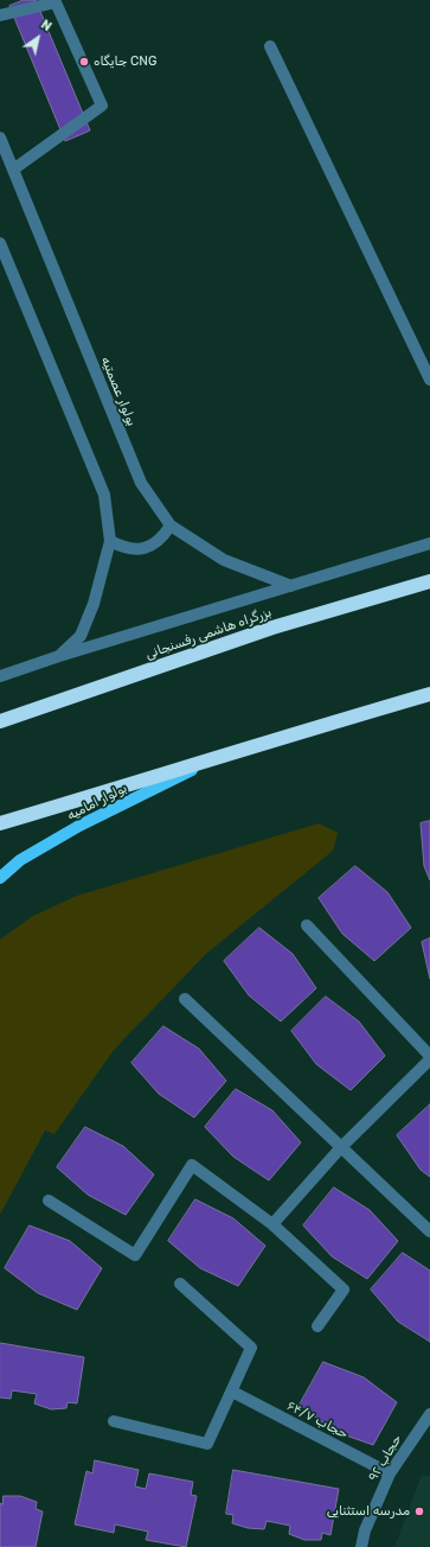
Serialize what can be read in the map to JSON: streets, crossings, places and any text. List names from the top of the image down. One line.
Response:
{"streets":{"highway":["بزرگراه هاشمی رفسنجانی"],"main road":["بولوار امامیه"],"street":["بولوار عصمتیه","حجاب ۶۴/۷","حجاب ۹۲"]},"crossings":[["حجاب ۶۴/۷","حجاب ۹۲"]],"places":["جایگاه CNG","مدرسه استثنایی"],"north":"top right"}
